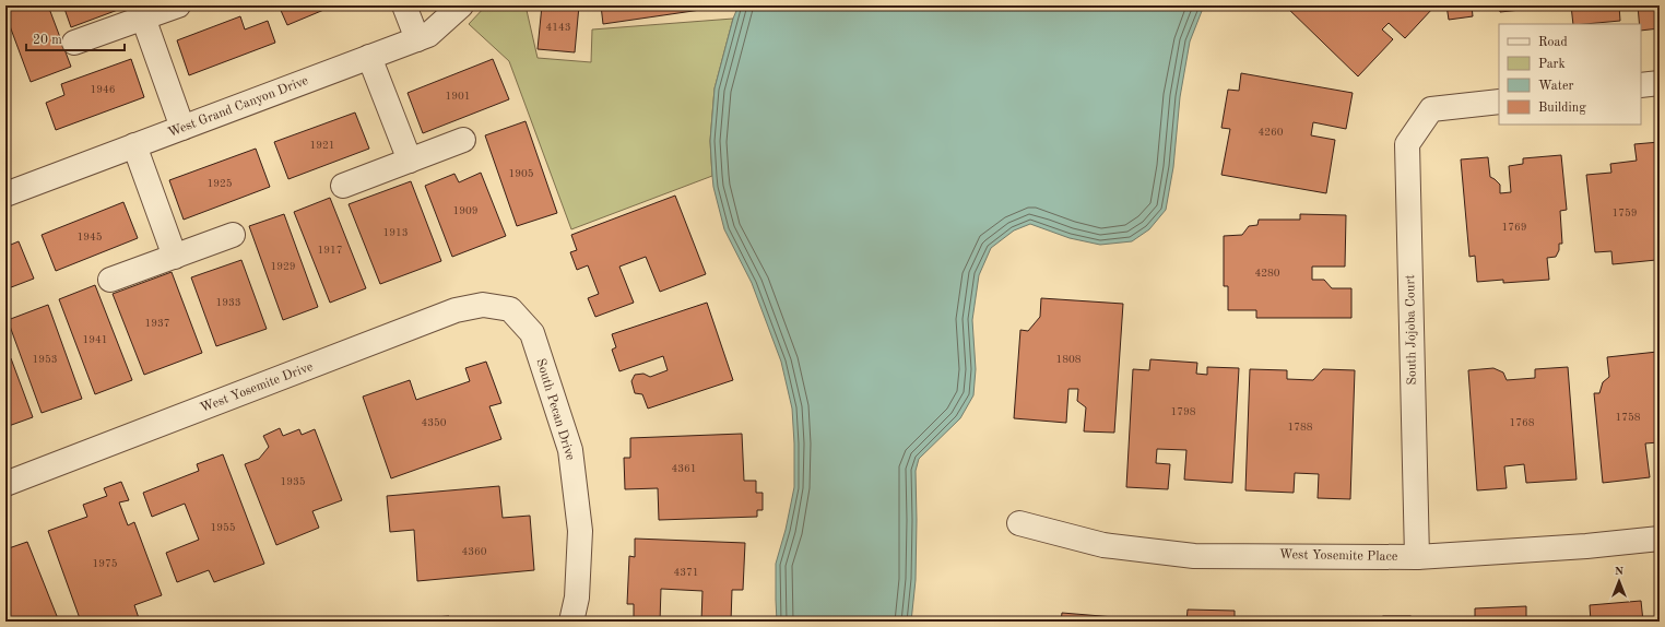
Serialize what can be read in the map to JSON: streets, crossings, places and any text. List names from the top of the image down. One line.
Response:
{"streets":{"street":["West Grand Canyon Drive","South Jojoba Court","West Yosemite Drive","South Pecan Drive","West Yosemite Place"]},"crossings":[["South Jojoba Court","West Yosemite Place"],["West Yosemite Drive","South Pecan Drive"]],"house_numbers":["4143","1946","1901","4260","1921","1905","1925","1909","1759","1769","1913","1945","1917","1929","4280","1933","1937","1941","1953","1808","1798","1758","4350","1768","1788","4361","1935","1955","4360","1975","4371"],"legend":["Road","Park","Water","Building"],"scale_bar":"20 m","north":"top"}
